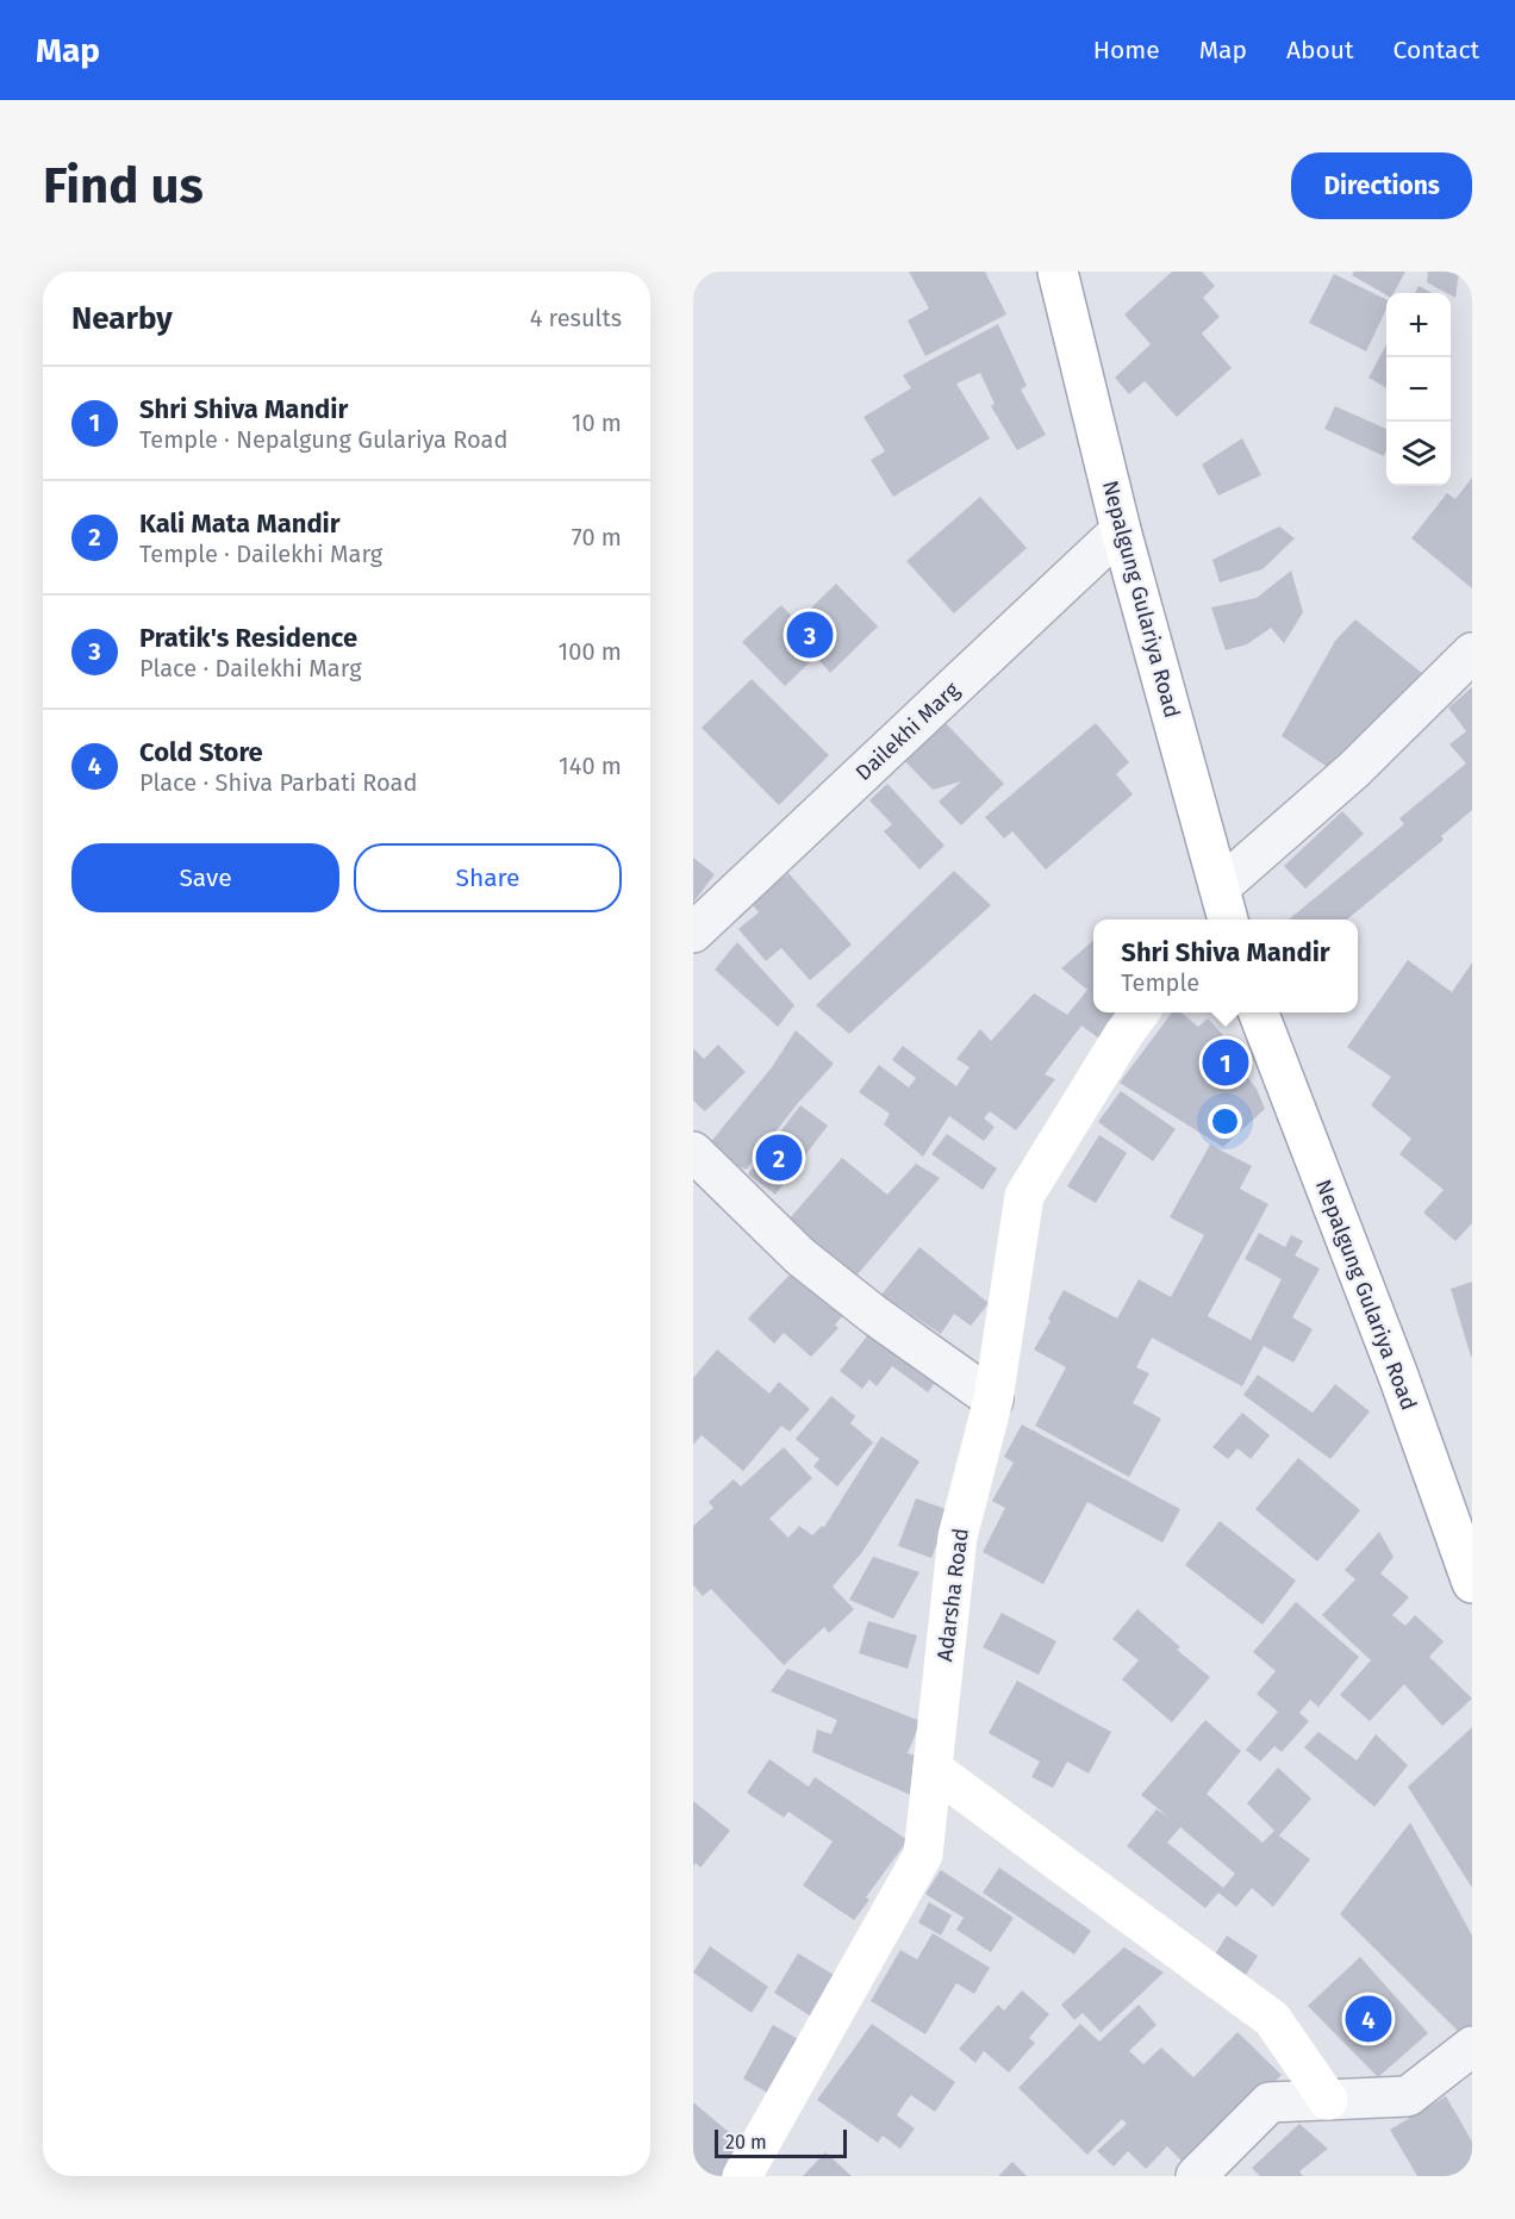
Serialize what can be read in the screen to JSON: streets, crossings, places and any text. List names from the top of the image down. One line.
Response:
{"streets":{"main road":["Nepalgung Gulariya Road","Adarsha Road"],"street":["Dailekhi Marg"]},"crossings":[["Nepalgung Gulariya Road","Dailekhi Marg"]],"scale_bar":"20 m","page":{"header":"Map","nav":["Home","Map","About","Contact"],"buttons":["Directions",["Save","Share"]],"title":"Find us","heading":["Nearby","4 results"],"map_buttons":["+","−"],"list":[{"mark":"1","name":"Shri Shiva Mandir","note":"Temple · Nepalgung Gulariya Road","value":"10 m"},{"mark":"2","name":"Kali Mata Mandir","note":"Temple · Dailekhi Marg","value":"70 m"},{"mark":"3","name":"Pratik's Residence","note":"Place · Dailekhi Marg","value":"100 m"},{"mark":"4","name":"Cold Store","note":"Place · Shiva Parbati Road","value":"140 m"}],"pins":["3","1","2","4"],"popup":["Shri Shiva Mandir","Temple"],"scale":"20 m"}}
